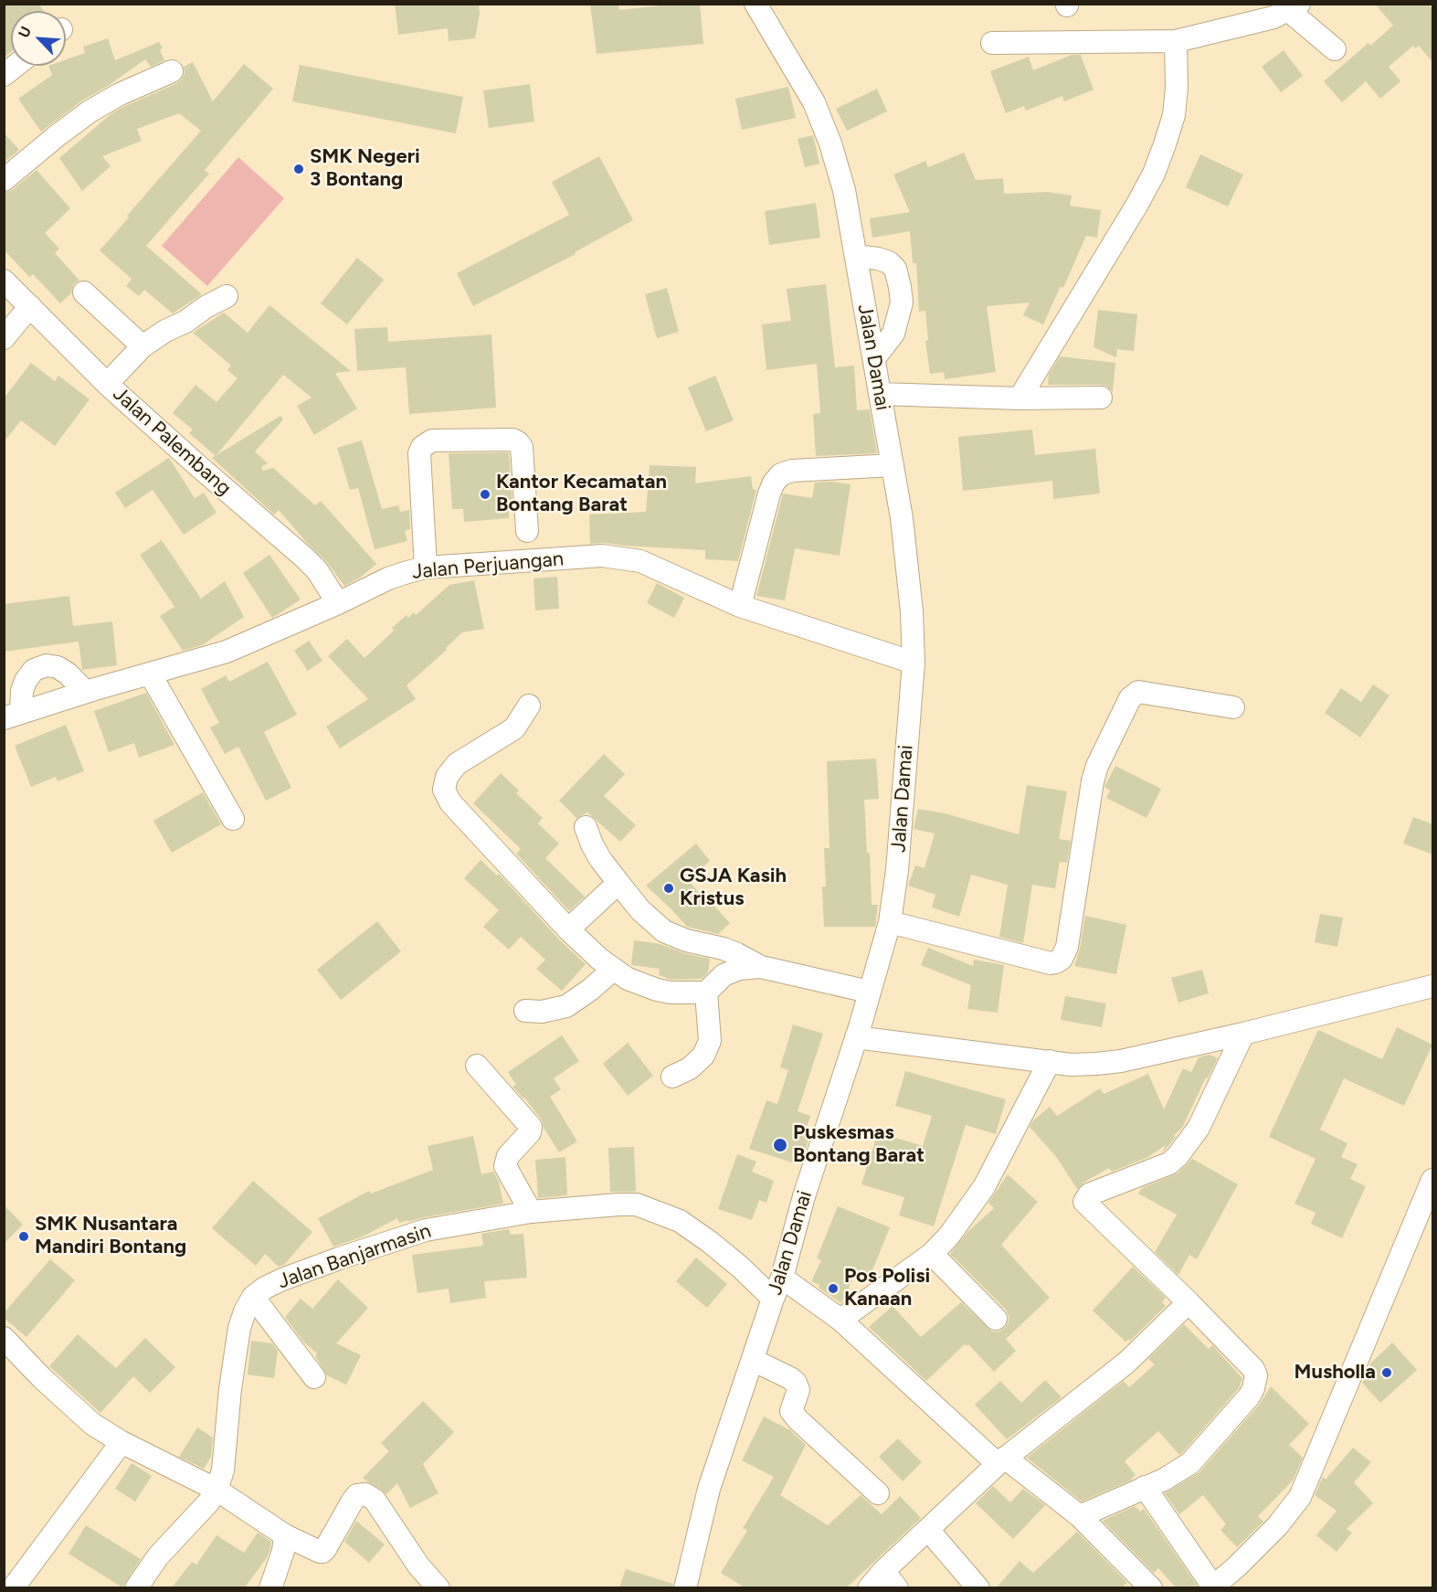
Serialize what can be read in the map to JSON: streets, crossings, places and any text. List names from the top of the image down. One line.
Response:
{"streets":{"street":["Jalan Damai","Jalan Palembang","Jalan Perjuangan","Jalan Banjarmasin"]},"crossings":[["Jalan Damai","Jalan Perjuangan"],["Jalan Damai","Jalan Banjarmasin"],["Jalan Palembang","Jalan Perjuangan"]],"places":["SMK Negeri 3 Bontang","Kantor Kecamatan Bontang Barat","GSJA Kasih Kristus","Puskesmas Bontang Barat","SMK Nusantara Mandiri Bontang","Pos Polisi Kanaan","Musholla"],"north":"top left"}
